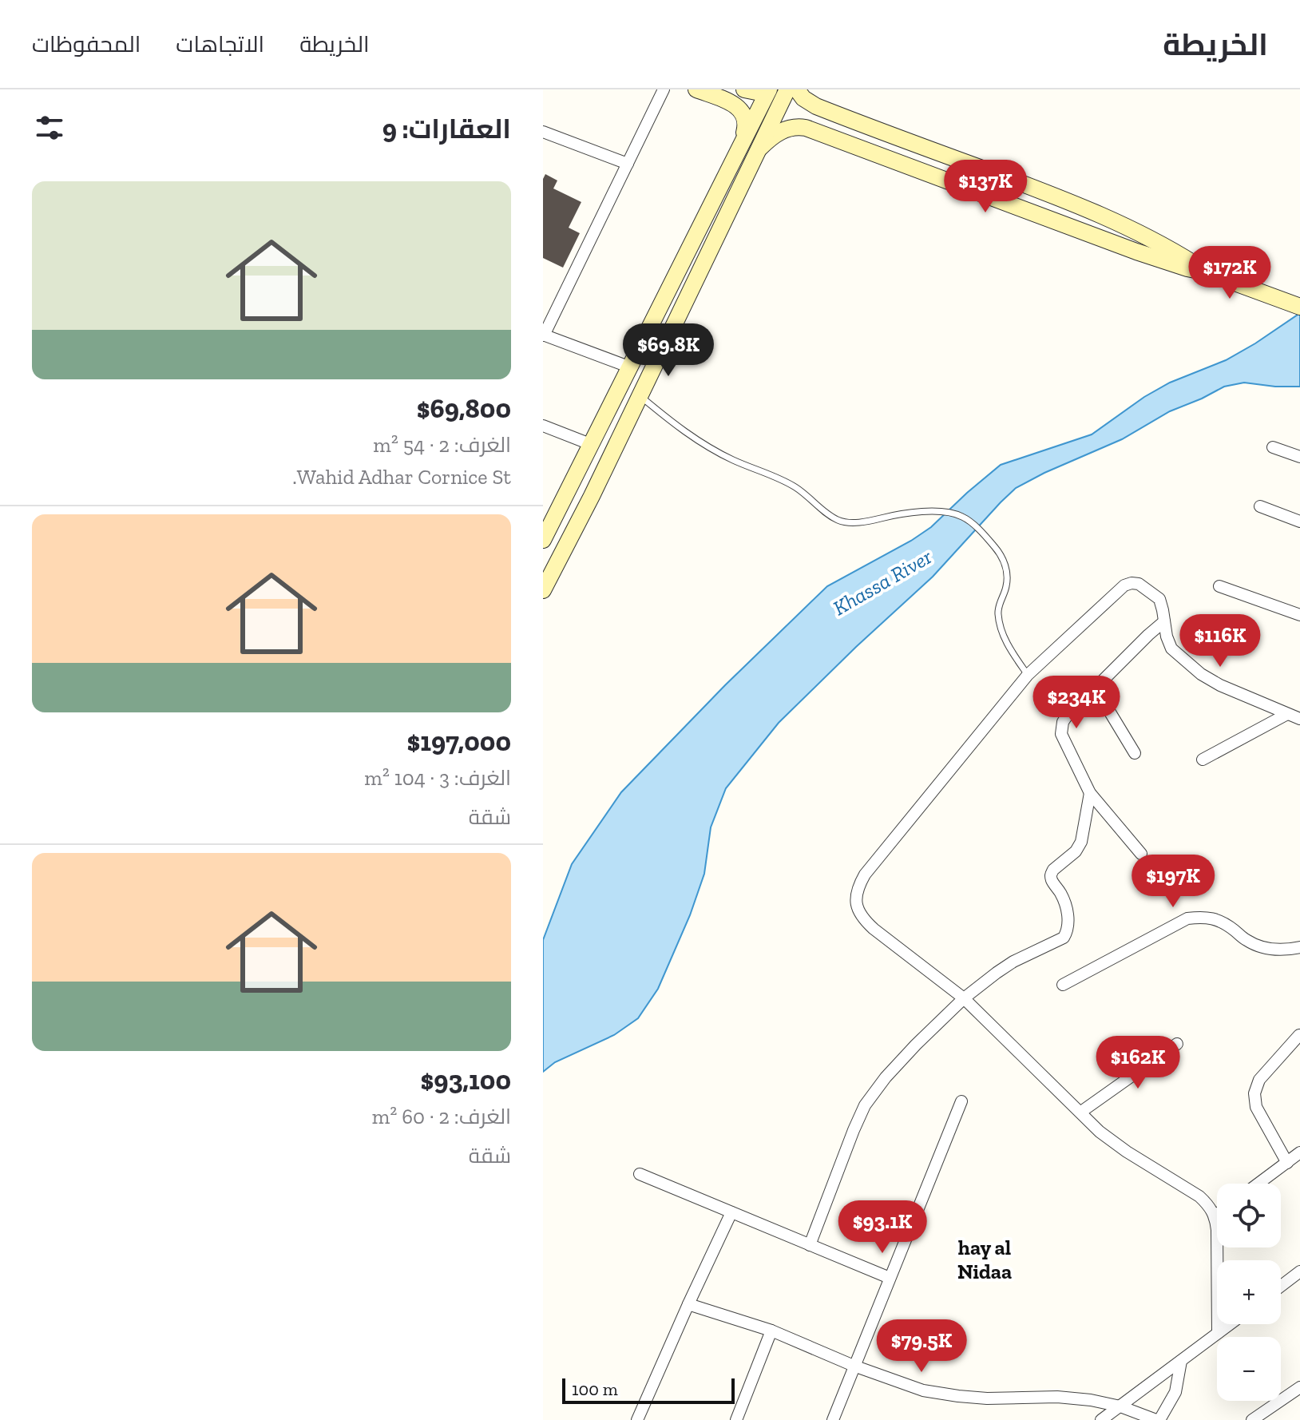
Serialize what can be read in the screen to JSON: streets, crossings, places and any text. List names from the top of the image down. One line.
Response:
{"districts":["hay al Nidaa"],"water":["Khassa River"],"scale_bar":"100 m","page":{"header":"الخريطة","nav":["الخريطة","الاتجاهات","المحفوظات"],"heading":"العقارات: 9","price":["$137K","$172K","$69.8K","$116K","$234K","$197K","$162K","$93.1K","$79.5K"],"list":[{"name":"$69,800","note":"الغرف: 2 · 54 m² · Wahid Adhar Cornice St."},{"name":"$197,000","note":"الغرف: 3 · 104 m² · شقة"},{"name":"$93,100","note":"الغرف: 2 · 60 m² · شقة"}],"map_buttons":["+","−"],"scale":"100 m"}}
